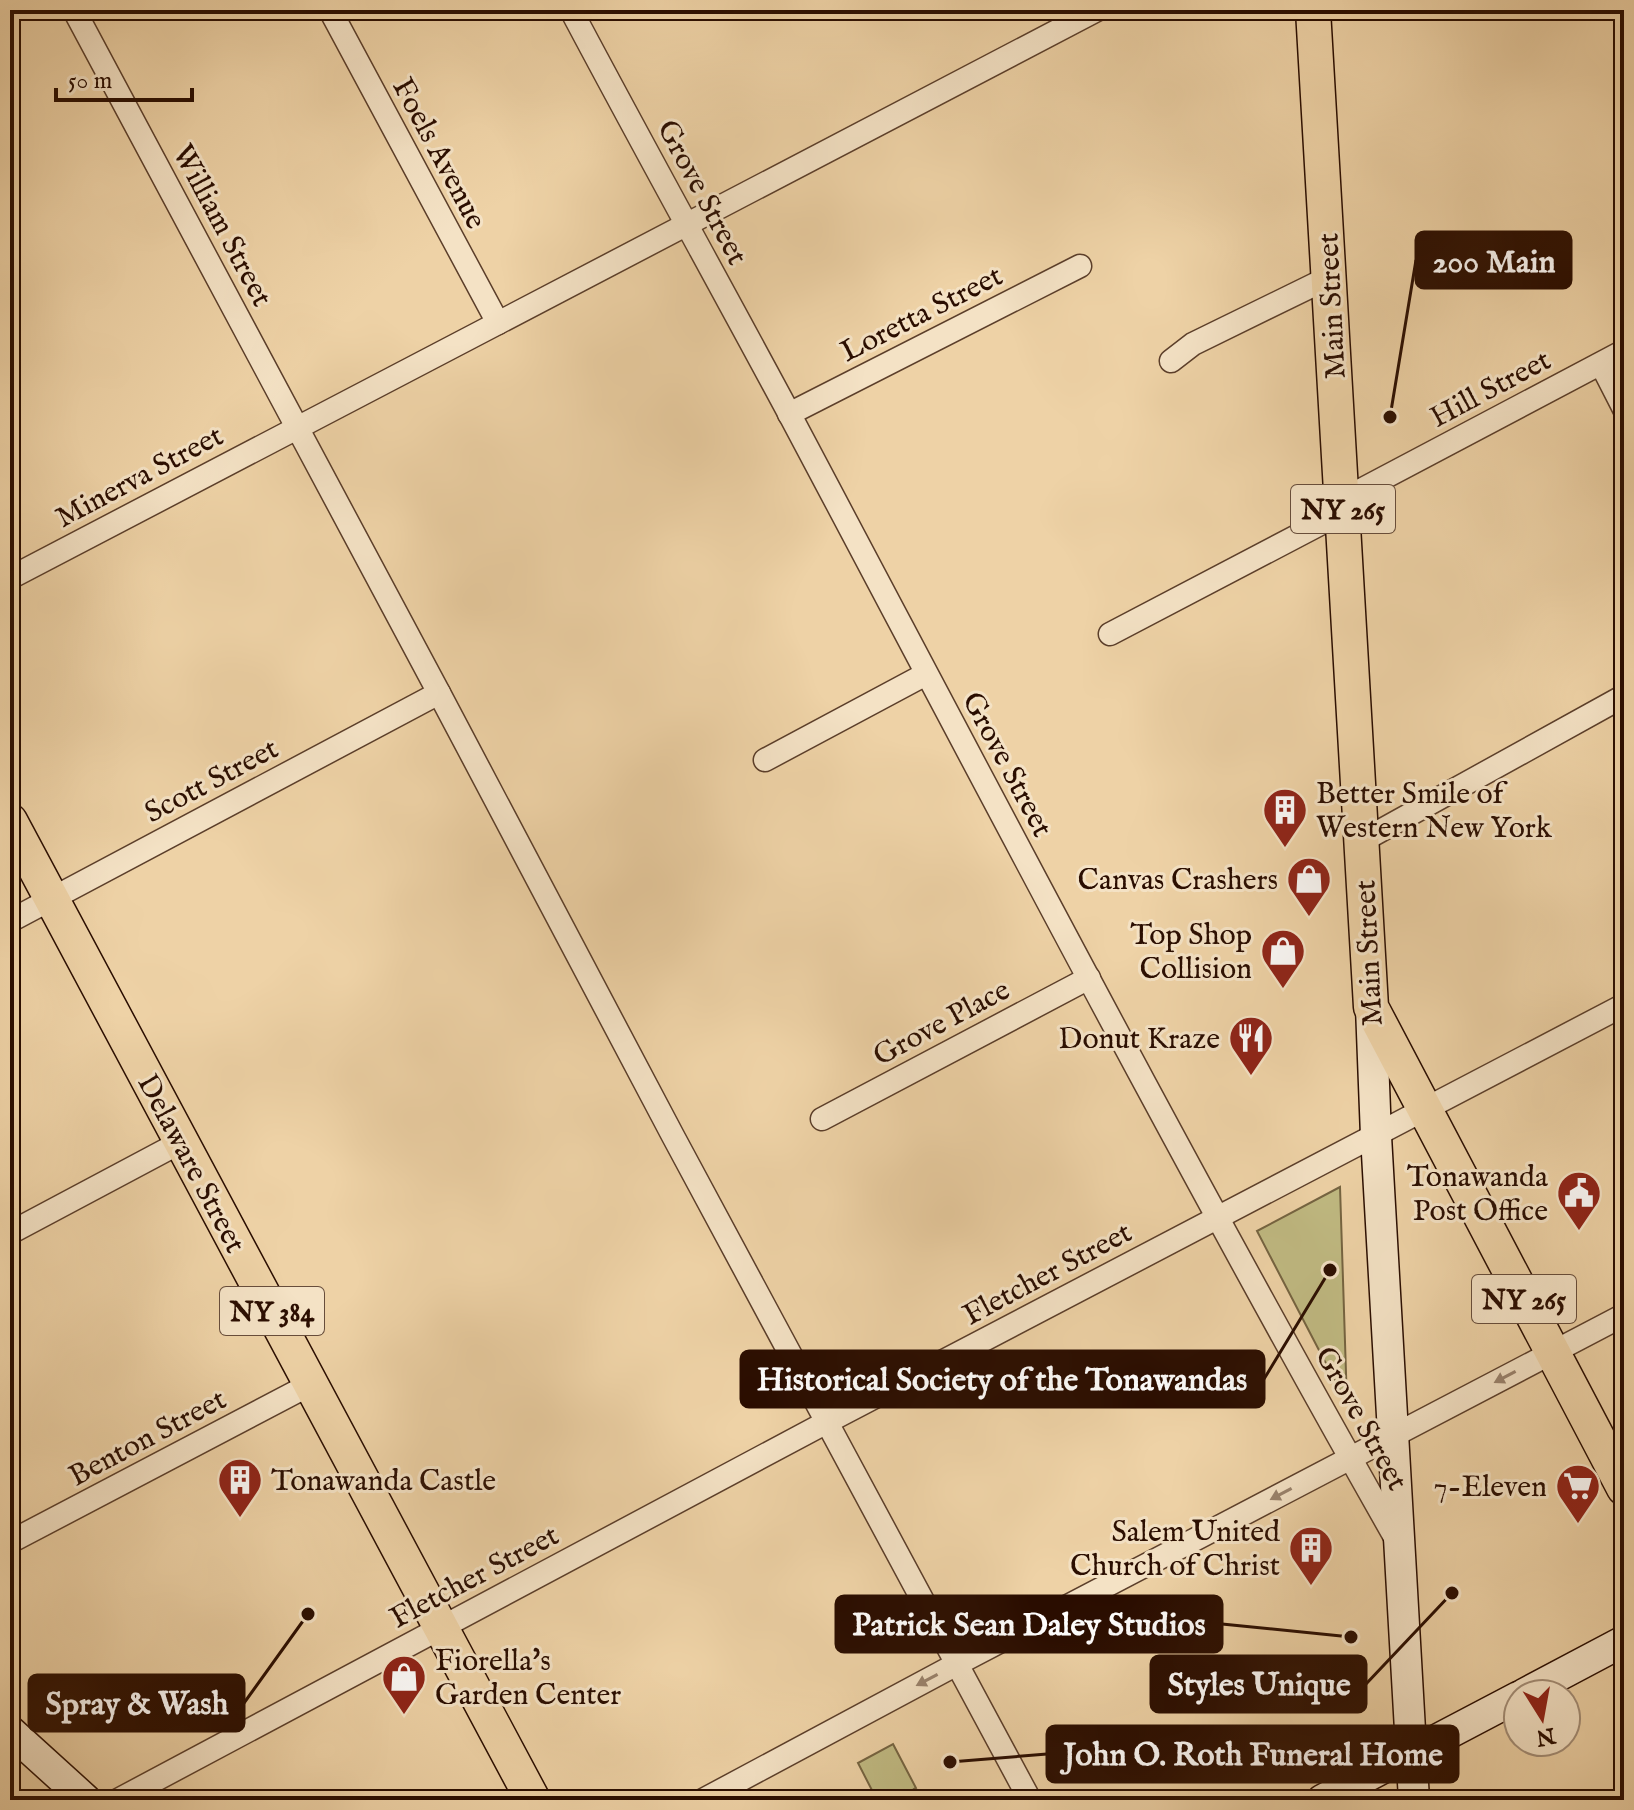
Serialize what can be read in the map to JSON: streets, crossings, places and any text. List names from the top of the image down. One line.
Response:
{"streets":{"main road":["Main Street","NY 265","Delaware Street","NY 384"],"street":["Foels Avenue","Grove Street","William Street","Loretta Street","Hill Street","Minerva Street","Scott Street","Grove Place","Fletcher Street","Benton Street"]},"crossings":[["Foels Avenue","Minerva Street"],["Grove Street","Main Street"],["Grove Street","Loretta Street"],["Grove Street","Minerva Street"],["Grove Street","Grove Place"],["Grove Street","Fletcher Street"],["William Street","Minerva Street"],["William Street","Scott Street"],["William Street","Fletcher Street"],["Main Street","Hill Street"],["Main Street","NY 265"],["Main Street","Fletcher Street"],["NY 265","Fletcher Street"],["Scott Street","Delaware Street"],["Delaware Street","Fletcher Street"],["Delaware Street","Benton Street"]],"places":{"other":["200 Main","Historical Society of the Tonawandas","Styles Unique","Spray & Wash","Patrick Sean Daley Studios","John O. Roth Funeral Home"],"building":["Better Smile of Western New York","Tonawanda Castle","Salem United Church of Christ"],"shop":["Canvas Crashers","Top Shop Collision","Fiorella's Garden Center"],"restaurant":["Donut Kraze"],"public building":["Tonawanda Post Office"],"supermarket":["7-Eleven"]},"scale_bar":"50 m","north":"bottom"}
